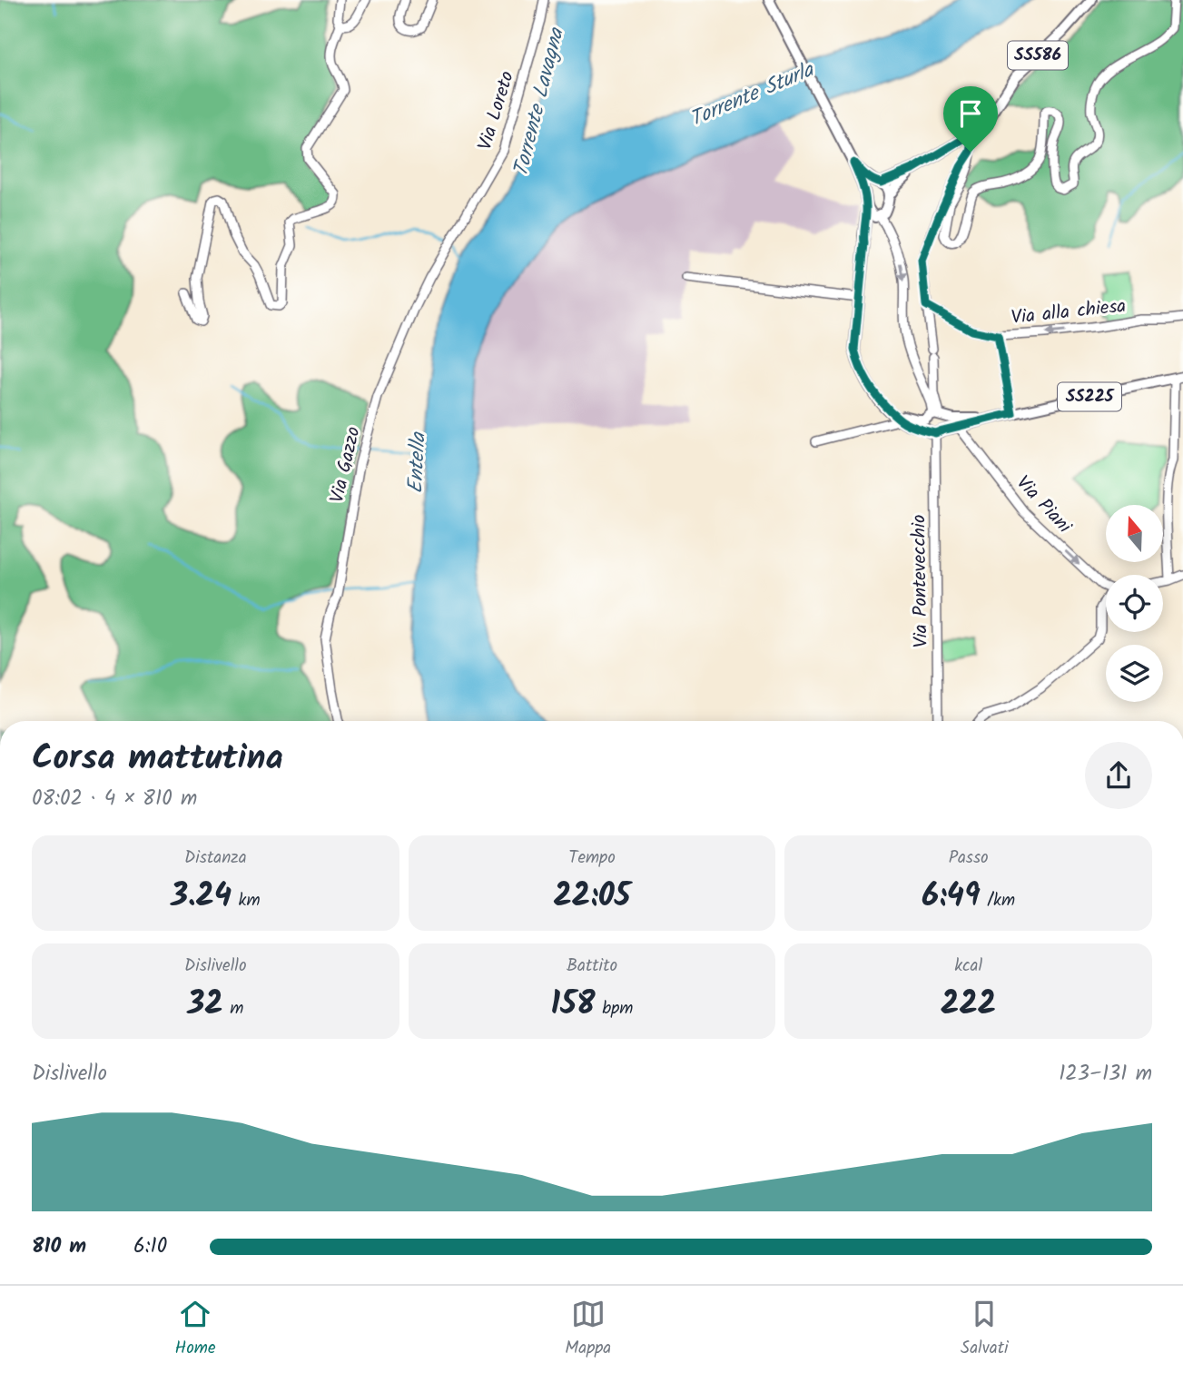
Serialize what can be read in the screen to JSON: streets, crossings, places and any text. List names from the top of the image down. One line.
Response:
{"streets":{"main road":["SS586","SS225"],"street":["Via Loreto","Via alla chiesa","Via Gazzo","Via Piani","Via Pontevecchio"]},"crossings":[["SS586","SS225"],["Via Loreto","Via Gazzo"],["SS225","Via Piani"],["SS225","Via Pontevecchio"]],"one_way":["Via alla chiesa","Via Piani"],"water":["Torrente Sturla","Torrente Lavagna","Entella"],"north":"top","page":{"heading":["Corsa mattutina","08:02 · 4 × 810 m"],"stats":[["Distanza","3.24 km"],["Tempo","22:05"],["Passo","6:49 /km"],["Dislivello","32 m"],["Battito","158 bpm"],["kcal","222"]],"chart":["Dislivello","123–131 m"],"list":[{"name":"810 m","note":"6:10"}],"tabs":["Home","Mappa","Salvati"]}}
